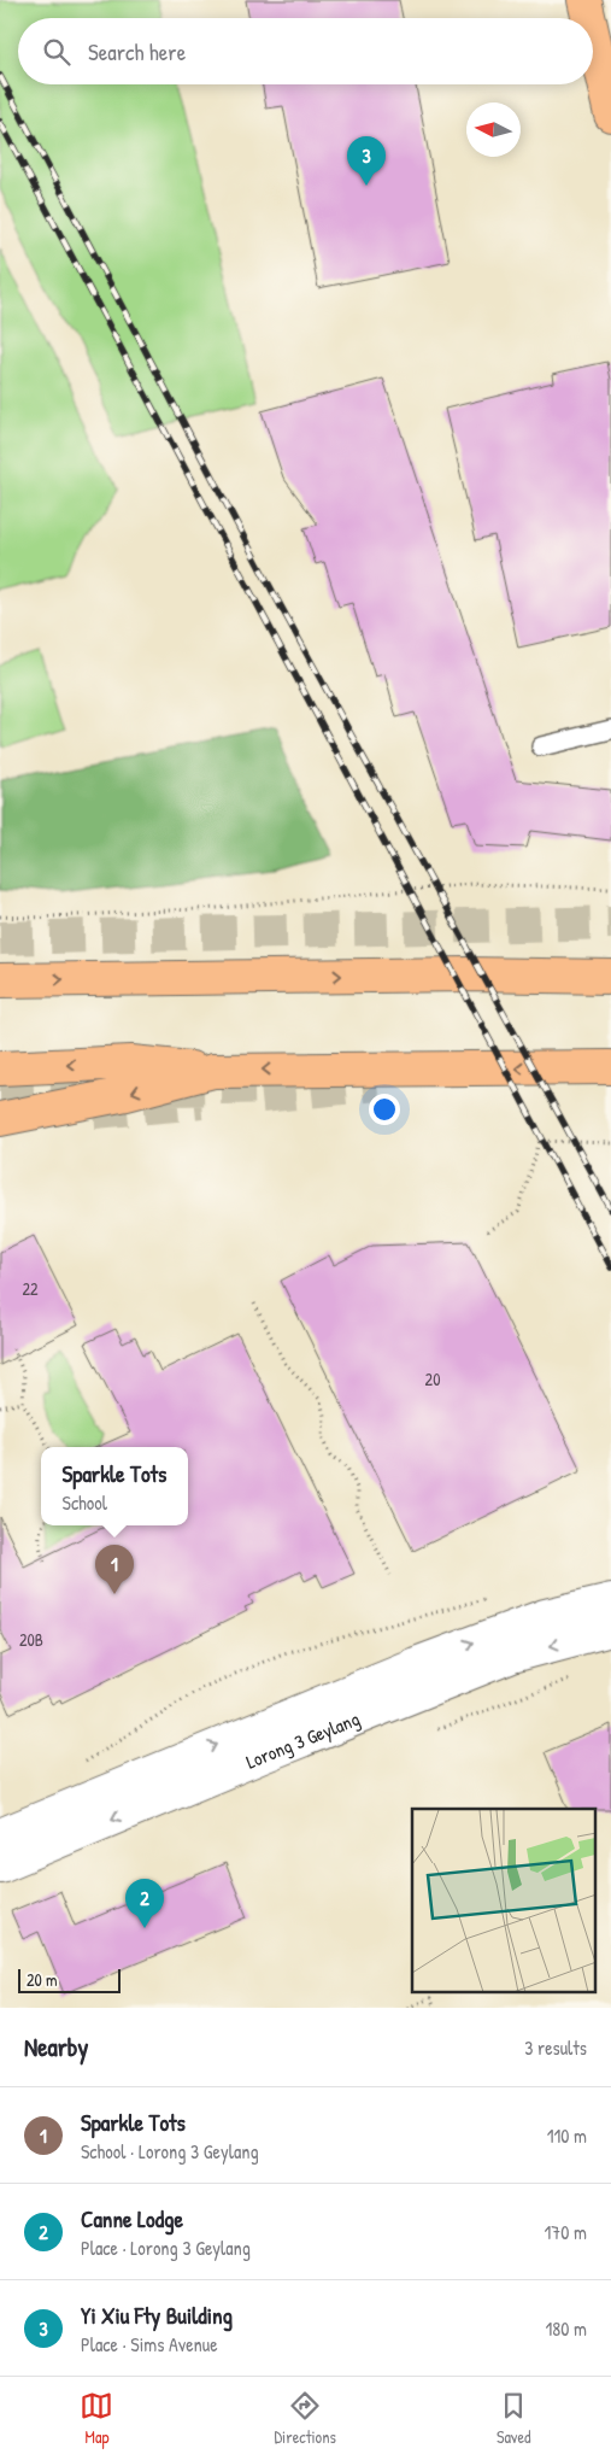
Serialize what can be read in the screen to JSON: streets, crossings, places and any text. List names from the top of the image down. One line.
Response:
{"streets":{"street":["Lorong 3 Geylang"]},"house_numbers":["22","20","20B"],"scale_bar":"20 m","north":"left","page":{"search":"Search here","pins":["3","1","2"],"popup":["Sparkle Tots","School"],"scale":"20 m","heading":["Nearby","3 results"],"list":[{"mark":"1","name":"Sparkle Tots","note":"School · Lorong 3 Geylang","value":"110 m"},{"mark":"2","name":"Canne Lodge","note":"Place · Lorong 3 Geylang","value":"170 m"},{"mark":"3","name":"Yi Xiu Fty Building","note":"Place · Sims Avenue","value":"180 m"}],"nav":["Map","Directions","Saved"]}}
